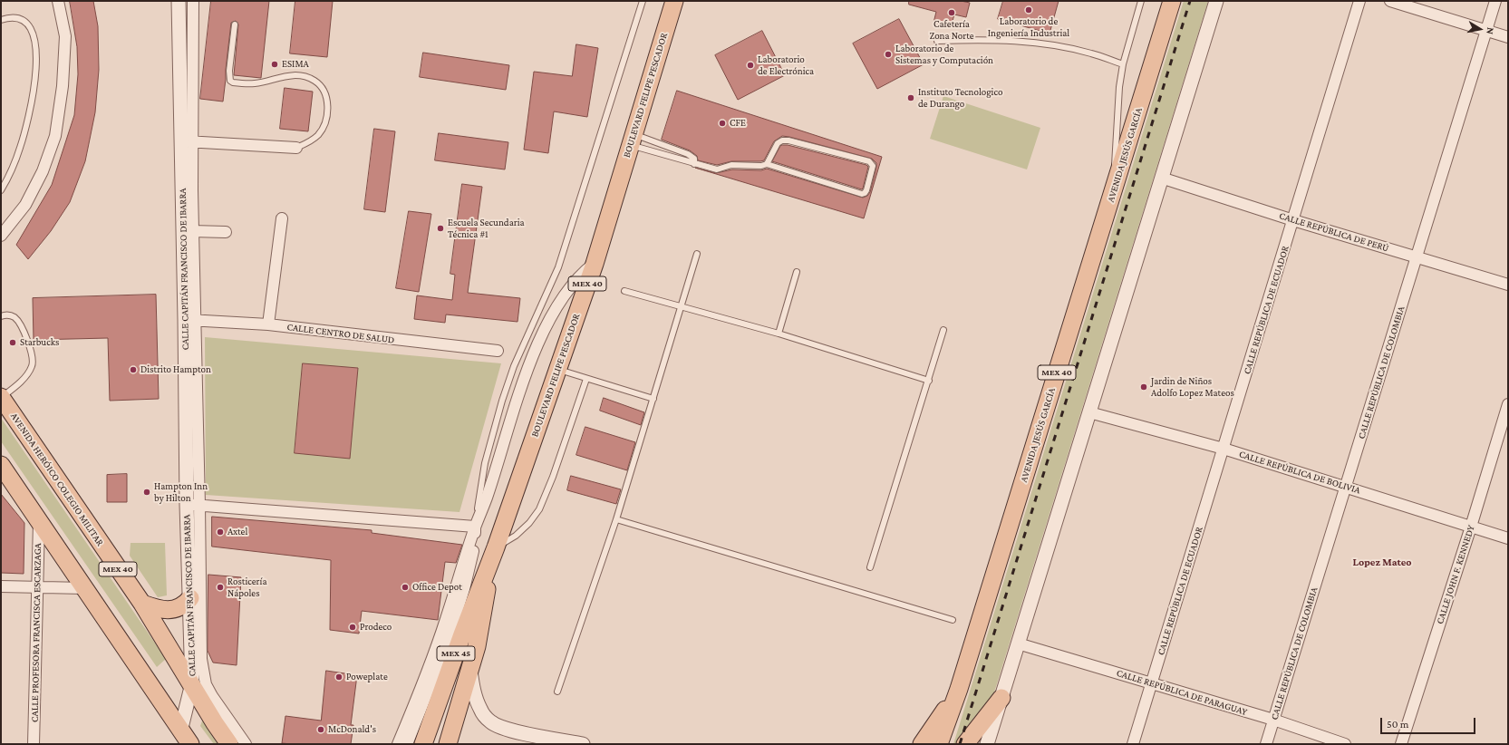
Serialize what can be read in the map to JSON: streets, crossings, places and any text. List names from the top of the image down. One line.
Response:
{"streets":{"main road":["BOULEVARD FELIPE PESCADOR","AVENIDA JESÚS GARCÍA","MEX 40","AVENIDA HERÓICO COLEGIO MILITAR","MEX 45"],"street":["CALLE REPÚBLICA DE PERÚ","CALLE CAPITÁN FRANCISCO DE IBARRA","CALLE REPÚBLICA DE ECUADOR","CALLE CENTRO DE SALUD","CALLE REPÚBLICA DE COLOMBIA","CALLE REPÚBLICA DE BOLIVIA","CALLE JOHN F. KENNEDY","CALLE PROFESORA FRANCISCA ESCARZAGA","CALLE REPÚBLICA DE PARAGUAY"]},"crossings":[["BOULEVARD FELIPE PESCADOR","MEX 40"],["CALLE REPÚBLICA DE PERÚ","CALLE REPÚBLICA DE ECUADOR"],["CALLE REPÚBLICA DE PERÚ","CALLE REPÚBLICA DE COLOMBIA"],["CALLE CAPITÁN FRANCISCO DE IBARRA","CALLE CENTRO DE SALUD"],["CALLE CAPITÁN FRANCISCO DE IBARRA","AVENIDA HERÓICO COLEGIO MILITAR"],["CALLE REPÚBLICA DE ECUADOR","CALLE REPÚBLICA DE BOLIVIA"],["CALLE REPÚBLICA DE ECUADOR","CALLE REPÚBLICA DE PARAGUAY"],["CALLE REPÚBLICA DE COLOMBIA","CALLE REPÚBLICA DE BOLIVIA"],["CALLE REPÚBLICA DE COLOMBIA","CALLE REPÚBLICA DE PARAGUAY"],["CALLE REPÚBLICA DE BOLIVIA","CALLE JOHN F. KENNEDY"]],"districts":["Lopez Mateo"],"places":["Laboratorio de Ingeniería Industrial","Cafetería Zona Norte","Laboratorio de Sistemas y Computación","ESIMA","Laboratorio de Electrónica","Instituto Tecnologico de Durango","CFE","Escuela Secundaria Técnica #1","Starbucks","Distrito Hampton","Jardin de Niños Adolfo Lopez Mateos","Hampton Inn by Hilton","Axtel","Rosticería Nápoles","Office Depot","Prodeco","Poweplate","McDonald's"],"scale_bar":"50 m","north":"right"}
